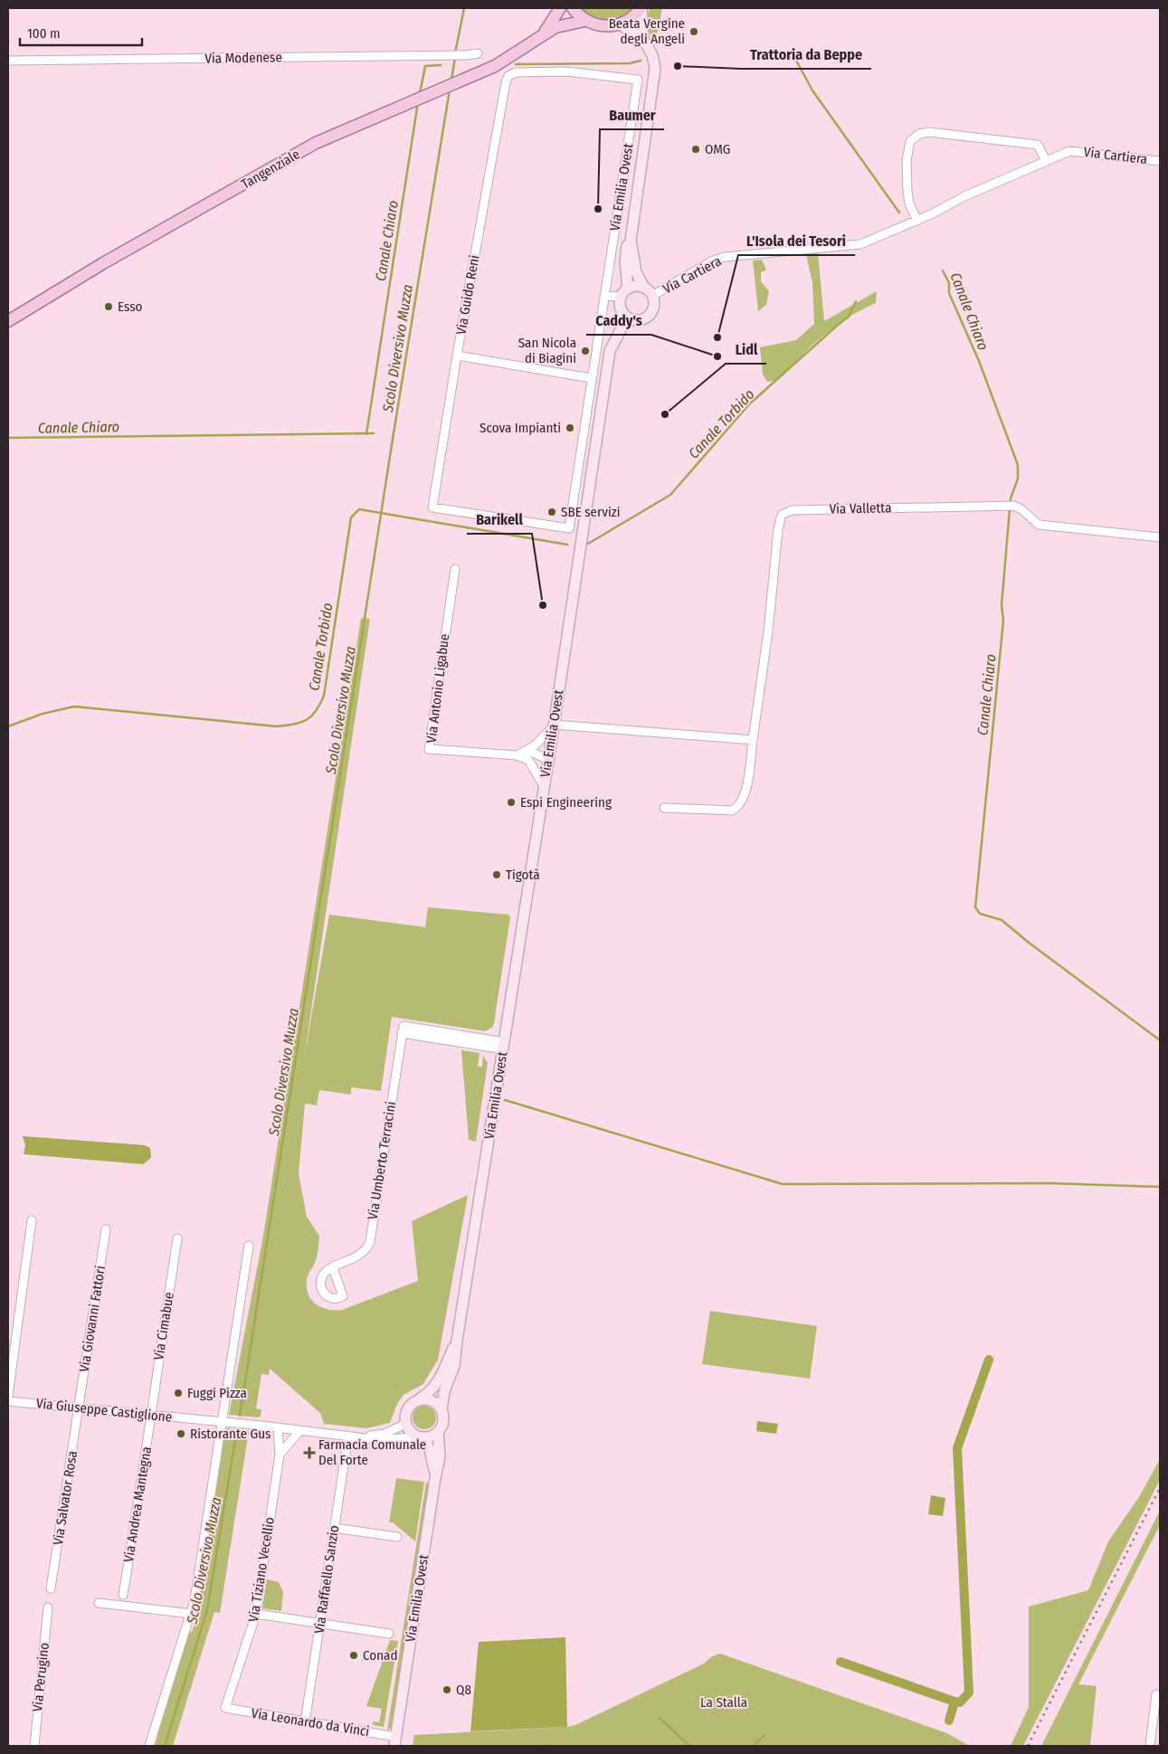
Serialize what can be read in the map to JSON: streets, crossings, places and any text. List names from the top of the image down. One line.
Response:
{"streets":{"main road":["Tangenziale","Via Emilia Ovest"],"street":["Via Modenese","Via Cartiera","Via Guido Reni","Via Valletta","Via Antonio Ligabue","Via Umberto Terracini","Via Giovanni Fattori","Via Cimabue","Via Giuseppe Castiglione","Via Salvator Rosa","Via Andrea Mantegna","Via Tiziano Vecellio","Via Raffaello Sanzio","Via Perugino","Via Leonardo da Vinci"]},"crossings":[["Via Cartiera","Via Emilia Ovest"],["Via Emilia Ovest","Via Guido Reni"],["Via Emilia Ovest","Via Antonio Ligabue"],["Via Emilia Ovest","Via Umberto Terracini"],["Via Emilia Ovest","Via Giuseppe Castiglione"],["Via Emilia Ovest","Via Leonardo da Vinci"],["Via Giovanni Fattori","Via Giuseppe Castiglione"],["Via Giovanni Fattori","Via Salvator Rosa"],["Via Cimabue","Via Giuseppe Castiglione"],["Via Cimabue","Via Andrea Mantegna"],["Via Giuseppe Castiglione","Via Salvator Rosa"],["Via Giuseppe Castiglione","Via Andrea Mantegna"],["Via Giuseppe Castiglione","Via Tiziano Vecellio"],["Via Giuseppe Castiglione","Via Raffaello Sanzio"],["Via Tiziano Vecellio","Via Leonardo da Vinci"],["Via Raffaello Sanzio","Via Leonardo da Vinci"]],"water":["Canale Chiaro","Scolo Diversivo Muzza","Canale Torbido"],"parks":["La Stalla"],"places":{"other":["Beata Vergine degli Angeli","Trattoria da Beppe","OMG","Baumer","Esso","L'Isola dei Tesori","San Nicola di Biagini","Caddy's","Lidl","Scova Impianti","SBE servizi","Barikell","Espi Engineering","Tigotà","Fuggi Pizza","Ristorante Gus","Conad","Q8"],"health":["Farmacia Comunale Del Forte"]},"scale_bar":"100 m"}
